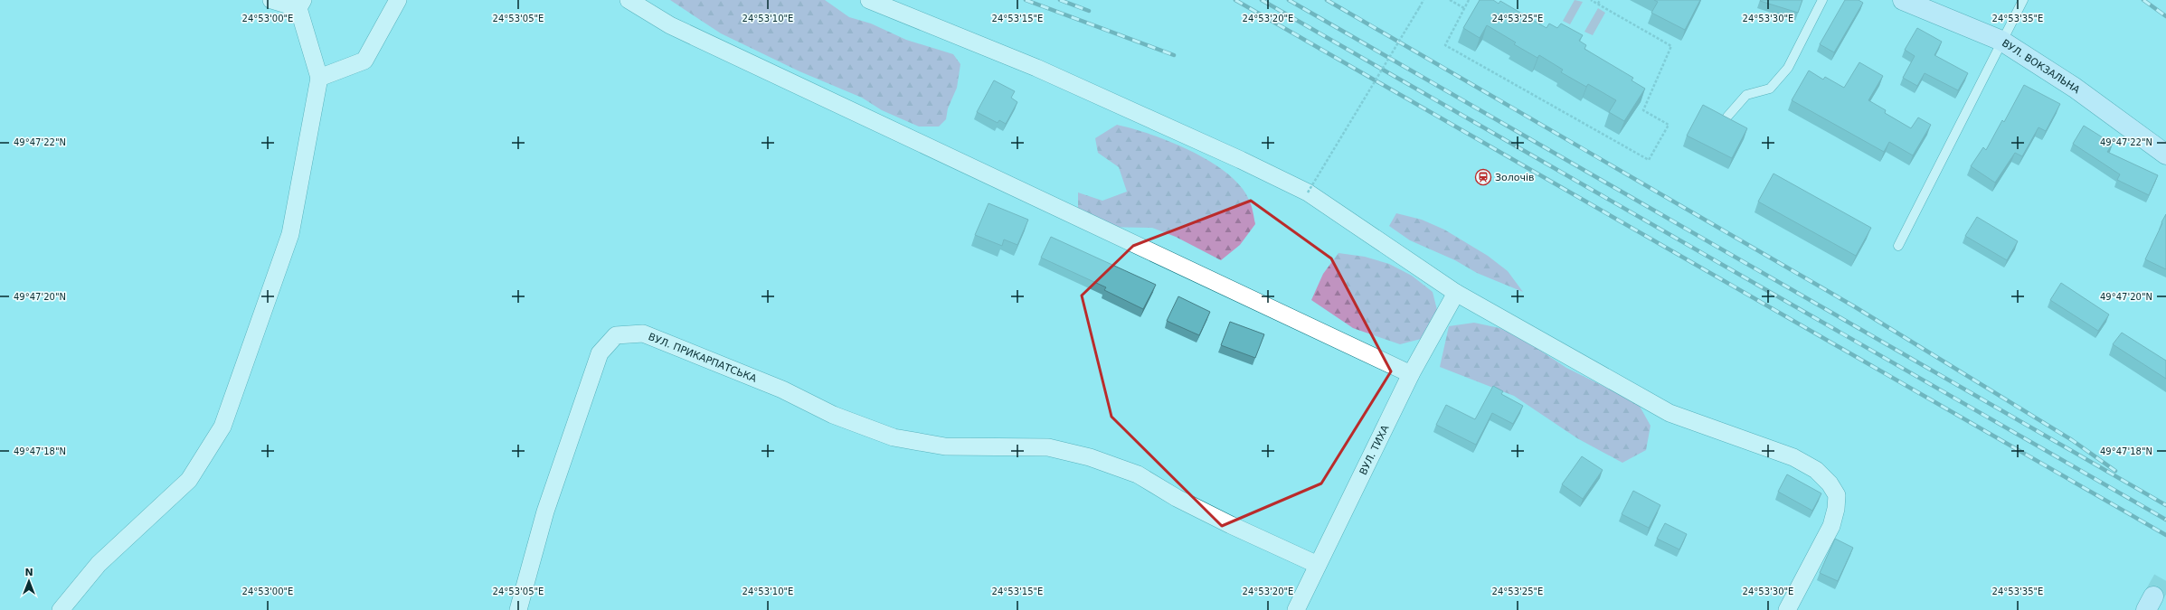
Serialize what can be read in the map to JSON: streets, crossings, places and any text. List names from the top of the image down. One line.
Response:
{"streets":{"street":["ВУЛ. ВОКЗАЛЬНА","ВУЛ. ПРИКАРПАТСЬКА","ВУЛ. ТИХА"]},"crossings":[["ВУЛ. ПРИКАРПАТСЬКА","ВУЛ. ТИХА"]],"places":{"station":["Золочів"]},"north":"top","coordinates":["24°53'00\"E","24°53'05\"E","24°53'10\"E","24°53'15\"E","24°53'20\"E","24°53'25\"E","24°53'30\"E","24°53'35\"E","49°47'22\"N","49°47'20\"N","49°47'18\"N"]}
